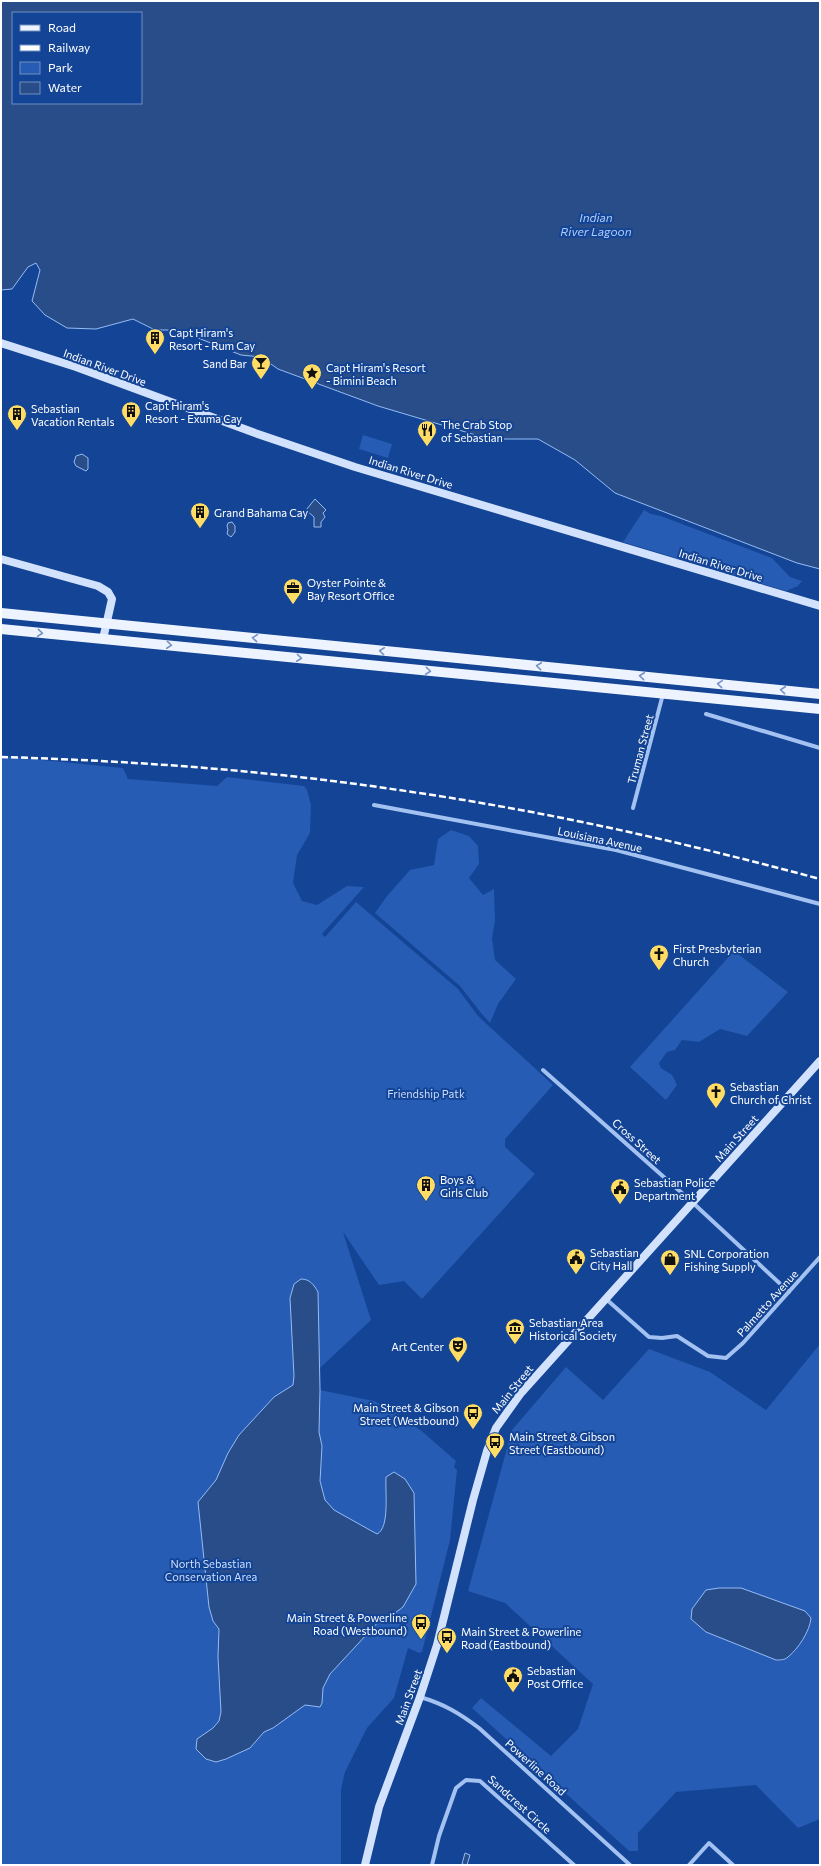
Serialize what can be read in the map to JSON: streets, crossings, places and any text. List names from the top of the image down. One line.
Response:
{"streets":{"street":["Indian River Drive","Truman Street","Louisiana Avenue","Main Street","Cross Street","Palmetto Avenue","Powerline Road","Sandcrest Circle"]},"crossings":[["Main Street","Cross Street"],["Main Street","Palmetto Avenue"],["Main Street","Powerline Road"],["Cross Street","Palmetto Avenue"]],"water":["Indian River Lagoon"],"parks":["Friendship Patk","North Sebastian Conservation Area"],"places":{"building":["Capt Hiram's Resort - Rum Cay","Capt Hiram's Resort - Exuma Cay","Sebastian Vacation Rentals","Grand Bahama Cay","Boys & Girls Club"],"bar":["Sand Bar"],"place":["Capt Hiram's Resort - Bimini Beach"],"restaurant":["The Crab Stop of Sebastian"],"office":["Oyster Pointe & Bay Resort Office"],"church":["First Presbyterian Church","Sebastian Church of Christ"],"public building":["Sebastian Police Department","Sebastian City Hall","Sebastian Post Office"],"shop":["SNL Corporation Fishing Supply"],"museum":["Sebastian Area Historical Society"],"theatre":["Art Center"],"bus stop":["Main Street & Gibson Street (Westbound)","Main Street & Gibson Street (Eastbound)","Main Street & Powerline Road (Westbound)","Main Street & Powerline Road (Eastbound)"]},"legend":["Road","Railway","Park","Water"]}
